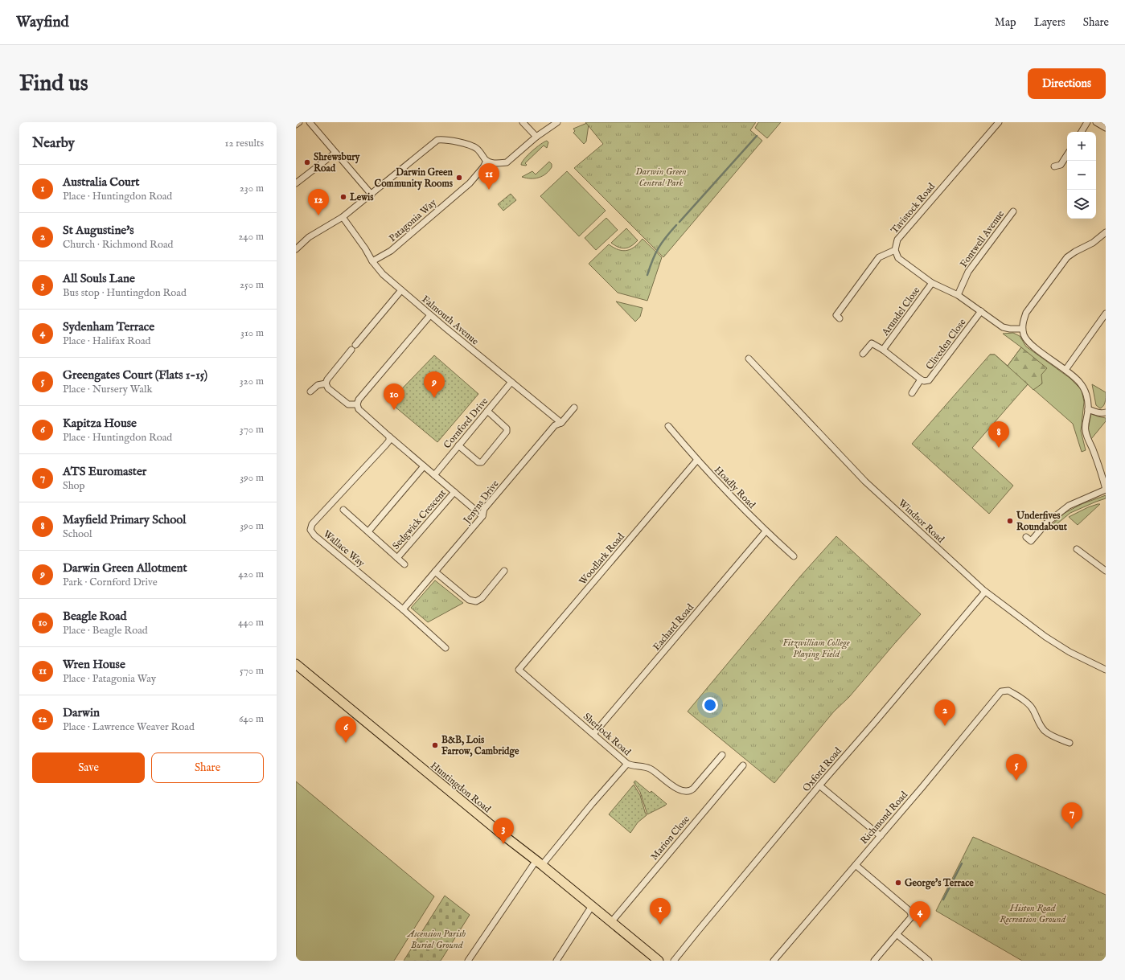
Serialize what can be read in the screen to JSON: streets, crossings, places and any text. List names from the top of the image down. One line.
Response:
{"streets":{"main road":["Huntingdon Road"],"street":["Tavistock Road","Patagonia Way","Fontwell Avenue","Arundel Close","Falmouth Avenue","Cliveden Close","Cornford Drive","Hoadly Road","Jenyns Drive","Sedgwick Crescent","Windsor Road","Wallace Way","Woodlark Road","Eachard Road","Sherlock Road","Oxford Road","Richmond Road","Marion Close"]},"crossings":[["Patagonia Way","Falmouth Avenue"],["Arundel Close","Cliveden Close"],["Falmouth Avenue","Cornford Drive"],["Falmouth Avenue","Jenyns Drive"],["Hoadly Road","Woodlark Road"],["Hoadly Road","Eachard Road"],["Jenyns Drive","Wallace Way"],["Windsor Road","Oxford Road"],["Woodlark Road","Sherlock Road"],["Eachard Road","Sherlock Road"],["Sherlock Road","Huntingdon Road"],["Huntingdon Road","Marion Close"]],"parks":["Darwin Green Central Park","Fitzwilliam College Playing Field","Histon Road Recreation Ground","Ascension Parish Burial Ground"],"places":["Shrewsbury Road","Darwin Green Community Rooms","Lewis","Underfives Roundabout","B&B, Lois Farrow, Cambridge","George's Terrace"],"page":{"header":"Wayfind","nav":["Map","Layers","Share"],"buttons":["Directions",["Save","Share"]],"title":"Find us","heading":["Nearby","12 results"],"map_buttons":["+","−"],"pins":["11","12","9","10","8","2","6","5","7","3","1","4"],"list":[{"mark":"1","name":"Australia Court","note":"Place · Huntingdon Road","value":"230 m"},{"mark":"2","name":"St Augustine's","note":"Church · Richmond Road","value":"240 m"},{"mark":"3","name":"All Souls Lane","note":"Bus stop · Huntingdon Road","value":"250 m"},{"mark":"4","name":"Sydenham Terrace","note":"Place · Halifax Road","value":"310 m"},{"mark":"5","name":"Greengates Court (Flats 1-15)","note":"Place · Nursery Walk","value":"320 m"},{"mark":"6","name":"Kapitza House","note":"Place · Huntingdon Road","value":"370 m"},{"mark":"7","name":"ATS Euromaster","note":"Shop","value":"390 m"},{"mark":"8","name":"Mayfield Primary School","note":"School","value":"390 m"},{"mark":"9","name":"Darwin Green Allotment","note":"Park · Cornford Drive","value":"420 m"},{"mark":"10","name":"Beagle Road","note":"Place · Beagle Road","value":"440 m"},{"mark":"11","name":"Wren House","note":"Place · Patagonia Way","value":"570 m"},{"mark":"12","name":"Darwin","note":"Place · Lawrence Weaver Road","value":"640 m"}]}}
